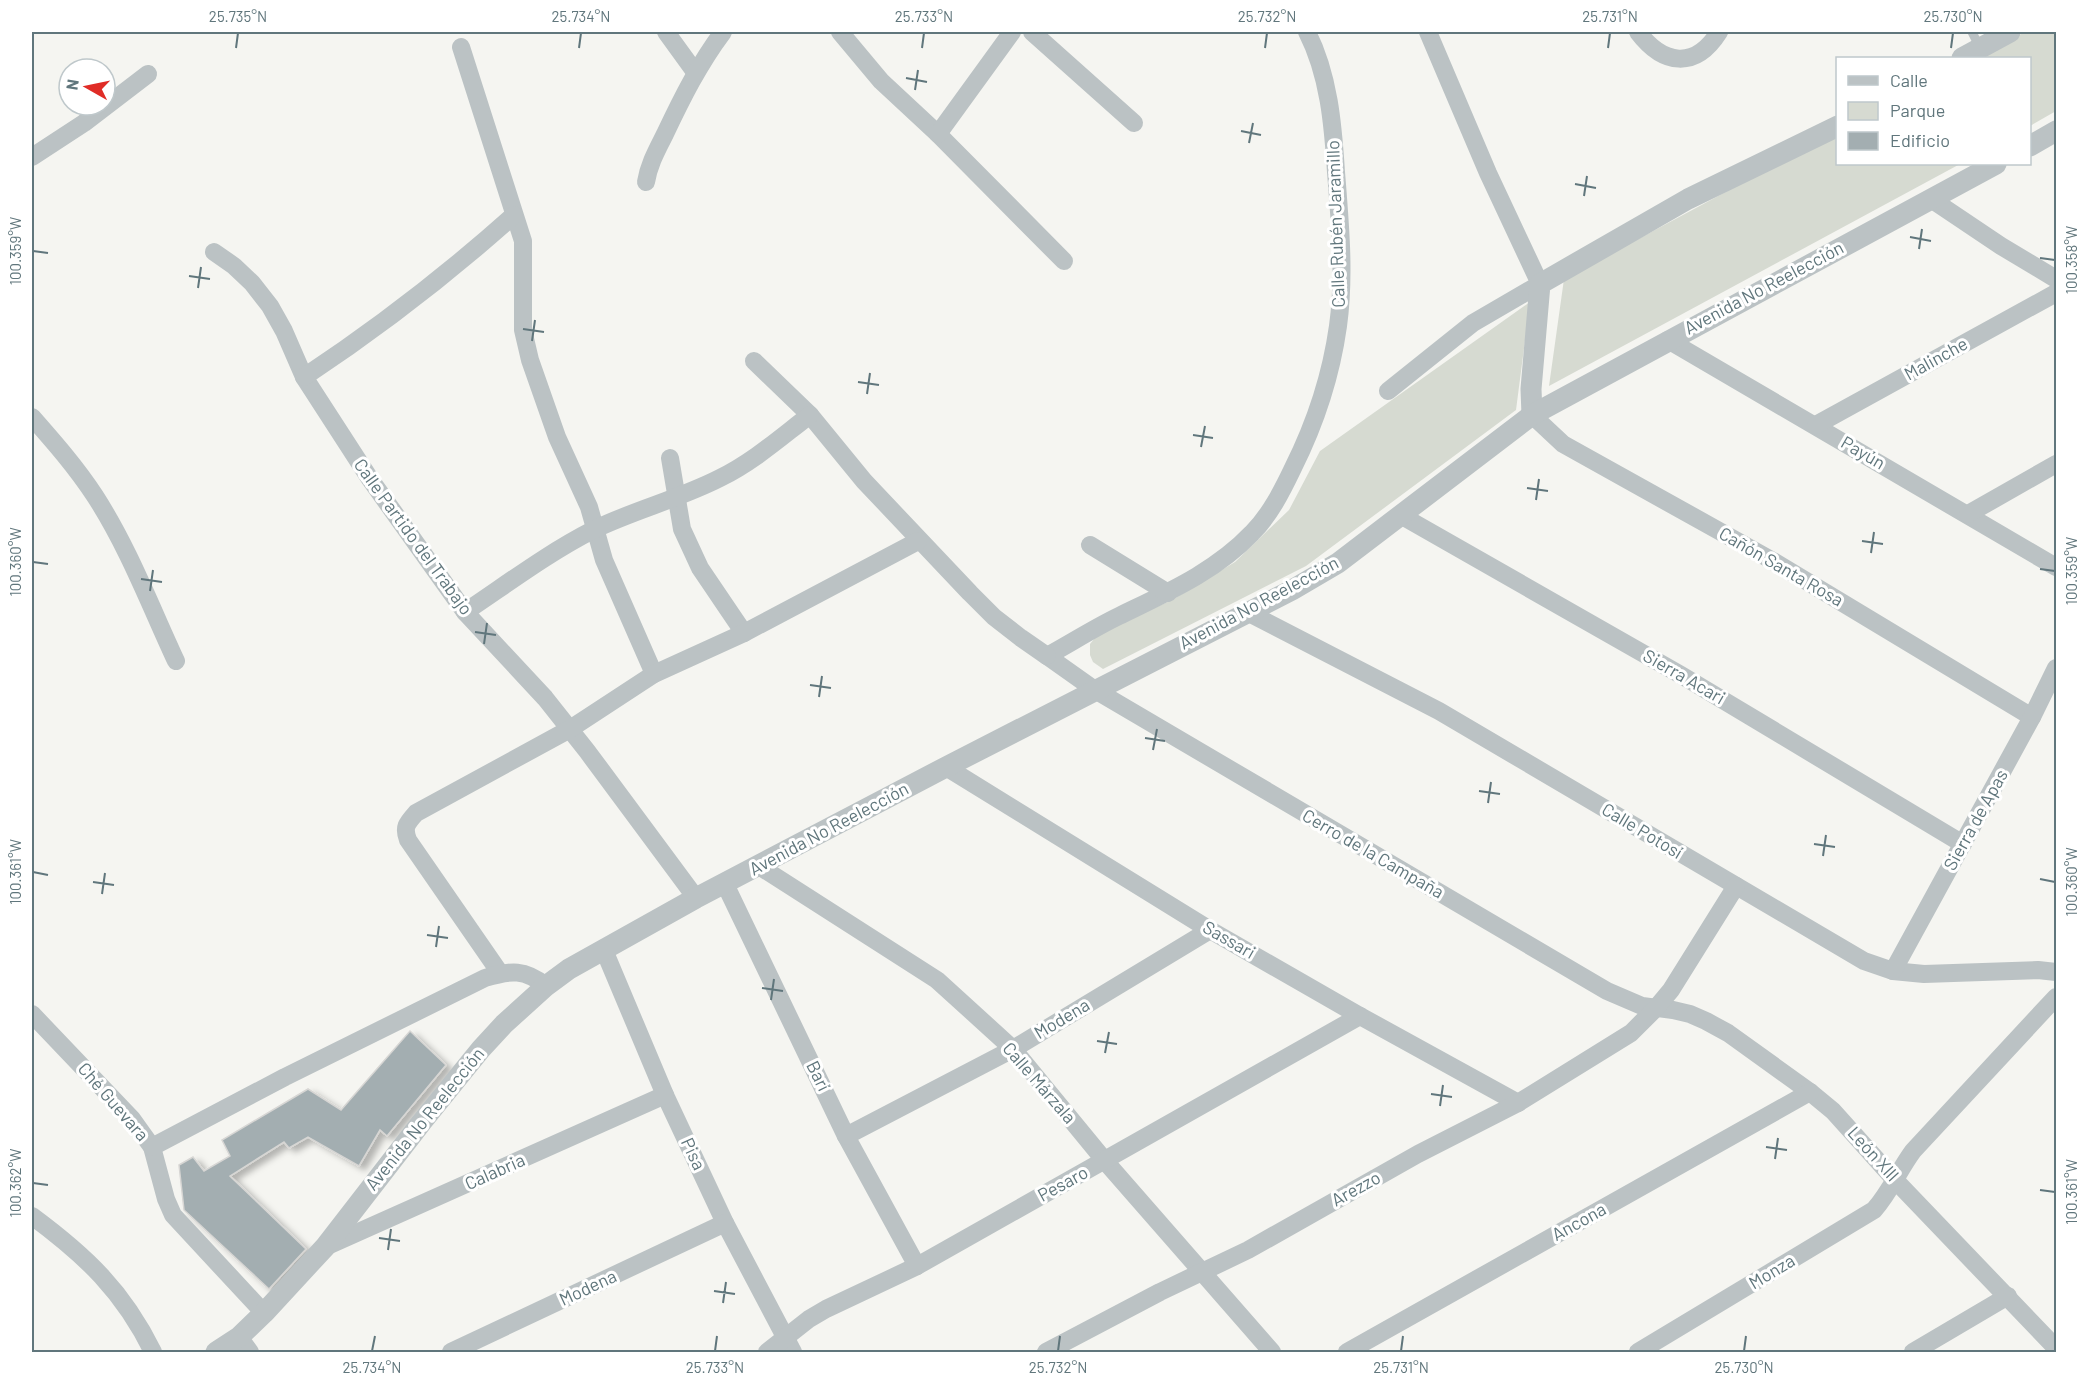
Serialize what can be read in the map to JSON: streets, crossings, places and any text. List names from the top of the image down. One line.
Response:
{"streets":{"street":["Calle Rubén Jaramillo","Avenida No Reelección","Malinche","Payún","Calle Partido del Trabajo","Cañón Santa Rosa","Sierra Acari","Sierra de Apas","Calle Potosí","Cerro de la Campaña","Sassari","Modena","Barí","Calle Márzala","Ché Guevara","Pisa","León Xlll","Calabria","Pesaro","Arezzo","Ancona","Monza"]},"crossings":[["Avenida No Reelección","Payún"],["Avenida No Reelección","Calle Partido del Trabajo"],["Avenida No Reelección","Cañón Santa Rosa"],["Avenida No Reelección","Sierra Acari"],["Avenida No Reelección","Calle Potosí"],["Avenida No Reelección","Cerro de la Campaña"],["Avenida No Reelección","Sassari"],["Avenida No Reelección","Barí"],["Avenida No Reelección","Calle Márzala"],["Avenida No Reelección","Ché Guevara"],["Avenida No Reelección","Pisa"],["Avenida No Reelección","Calabria"],["Malinche","Payún"],["Cañón Santa Rosa","Sierra de Apas"],["Sierra Acari","Sierra de Apas"],["Sierra de Apas","Calle Potosí"],["Calle Potosí","Arezzo"],["Cerro de la Campaña","León Xlll"],["Cerro de la Campaña","Arezzo"],["Sassari","Modena"],["Sassari","Pesaro"],["Sassari","Arezzo"],["Modena","Barí"],["Modena","Calle Márzala"],["Modena","Pisa"],["Barí","Pesaro"],["Calle Márzala","Pesaro"],["Calle Márzala","Arezzo"],["Pisa","Calabria"],["Pisa","Pesaro"],["León Xlll","Arezzo"],["León Xlll","Ancona"],["León Xlll","Monza"]],"legend":["Calle","Parque","Edificio"],"north":"left","coordinates":["25.735°N","25.734°N","25.733°N","25.732°N","25.731°N","25.730°N","100.359°W","100.358°W","100.360°W","100.361°W","100.362°W"]}
